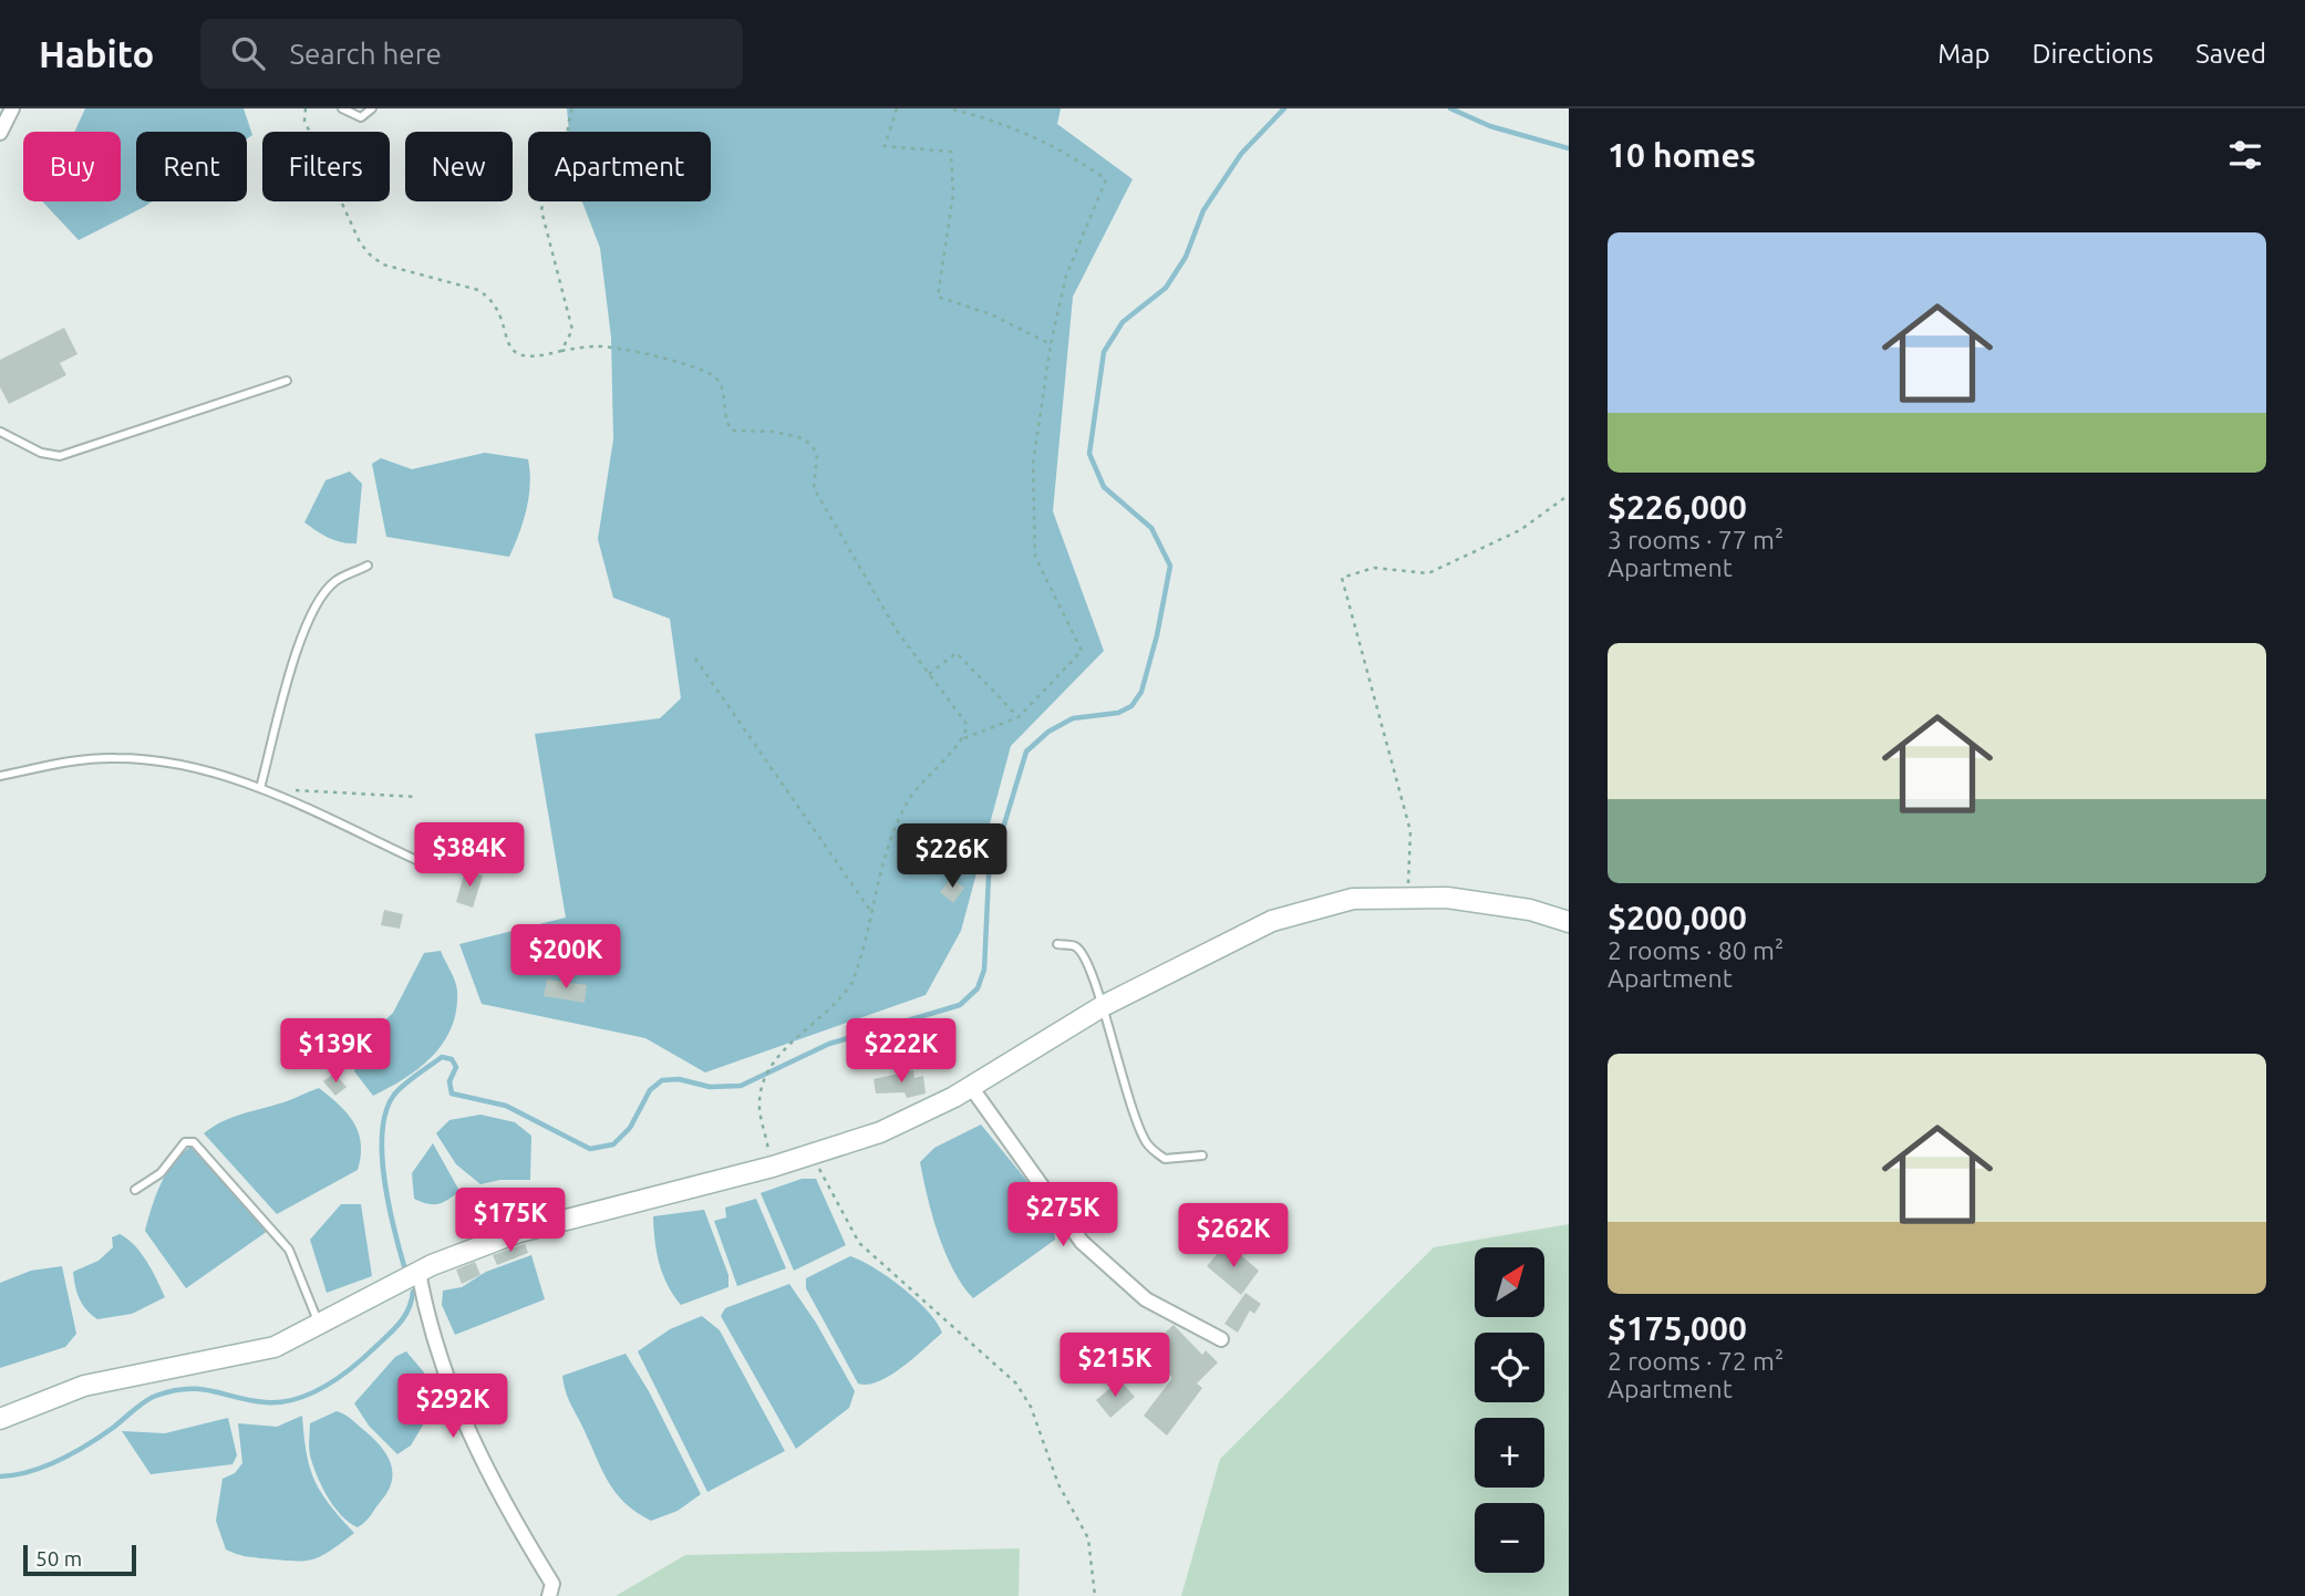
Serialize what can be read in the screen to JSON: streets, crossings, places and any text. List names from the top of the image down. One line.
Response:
{"scale_bar":"50 m","north":"top right","page":{"header":"Habito","search":"Search here","nav":["Map","Directions","Saved"],"heading":"10 homes","chip":["Buy","Rent","Filters","New","Apartment"],"list":[{"name":"$226,000","note":"3 rooms · 77 m² · Apartment"},{"name":"$200,000","note":"2 rooms · 80 m² · Apartment"},{"name":"$175,000","note":"2 rooms · 72 m² · Apartment"}],"price":["$384K","$226K","$200K","$139K","$222K","$275K","$175K","$262K","$215K","$292K"],"map_buttons":["+","−"],"scale":"50 m"}}
